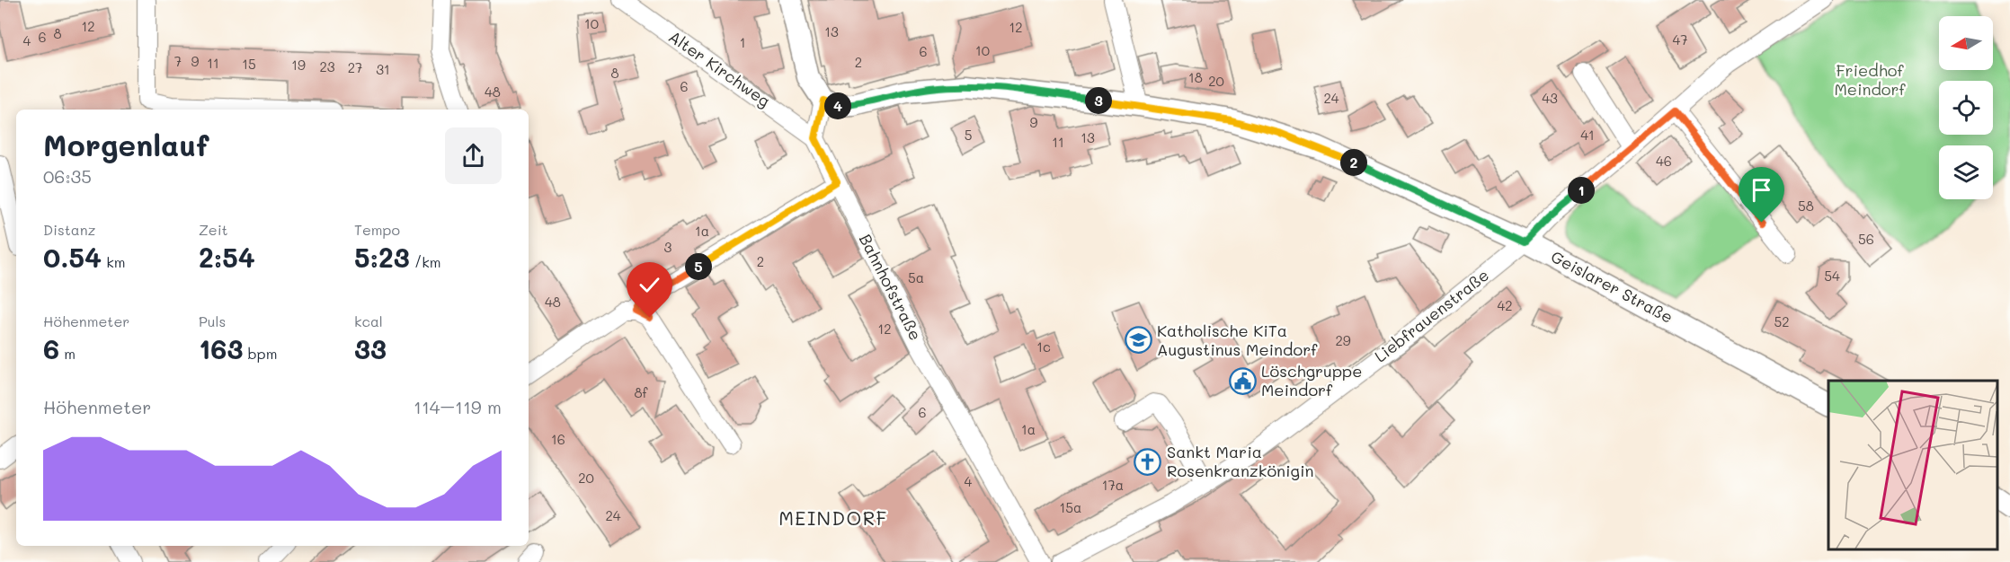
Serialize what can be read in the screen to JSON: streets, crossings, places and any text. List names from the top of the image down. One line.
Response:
{"streets":{"main road":["Geislarer Straße"],"street":["Alter Kirchweg","Bahnhofstraße","Liebfrauenstraße"]},"crossings":[["Alter Kirchweg","Bahnhofstraße"],["Geislarer Straße","Liebfrauenstraße"]],"districts":["MEINDORF"],"parks":["Friedhof Meindorf"],"places":{"school or university":["Katholische KiTa Augustinus Meindorf"],"public building":["Löschgruppe Meindorf"],"church":["Sankt Maria Rosenkranzkönigin"]},"house_numbers":["10","12","12","13","8","6","47","4","1","10","6","7","9","2","11","15","19","23","27","31","8","18","20","6","48","24","43","9","5","41","13","11","46","58","1a","56","3","2","54","5a","48","42","52","12","29","1c","8f","6","1a","16","20","4","17a","15a","24"],"north":"left","page":{"pins":["3","4","2","1","5"],"heading":["Morgenlauf","06:35"],"stats":[["Distanz","0.54 km"],["Zeit","2:54"],["Tempo","5:23 /km"],["Höhenmeter","6 m"],["Puls","163 bpm"],["kcal","33"]],"chart":["Höhenmeter","114–119 m"]}}
